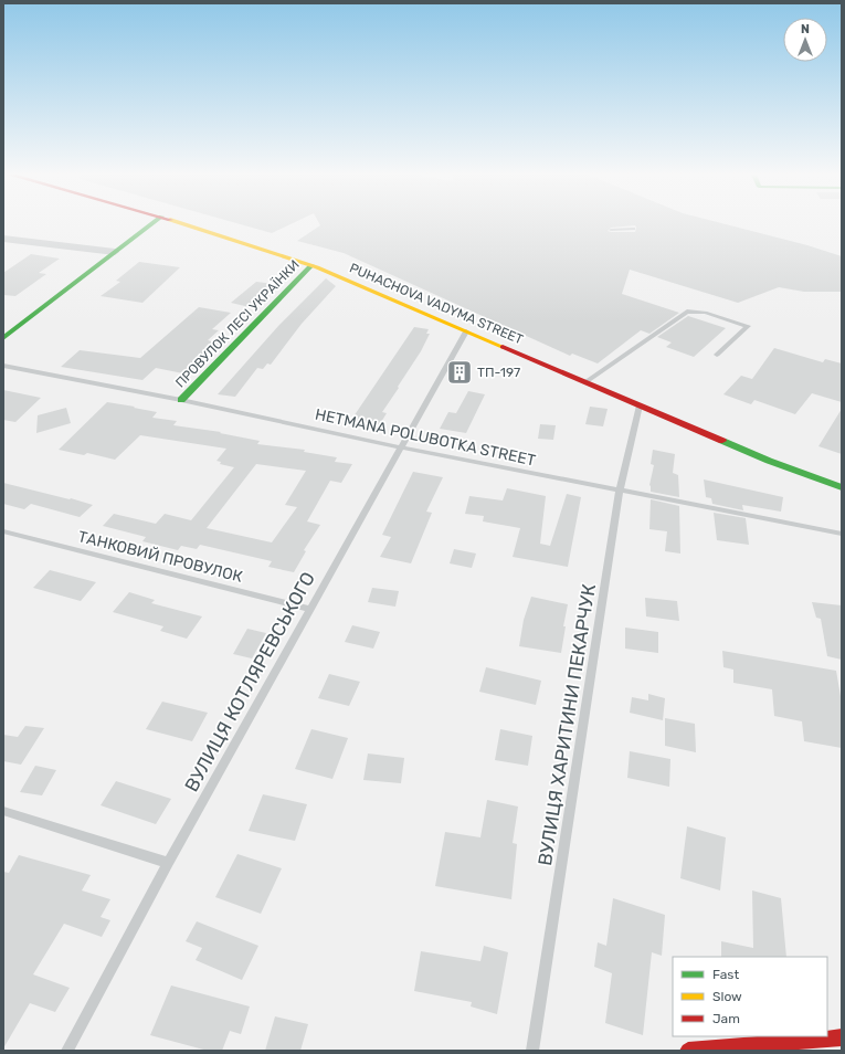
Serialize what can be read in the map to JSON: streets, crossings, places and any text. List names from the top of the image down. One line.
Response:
{"streets":{"main road":["PUHACHOVA VADYMA STREET","ПРОВУЛОК ЛЕСІ УКРАЇНКИ"],"lane":["HETMANA POLUBOTKA STREET","ТАНКОВИЙ ПРОВУЛОК","ВУЛИЦЯ КОТЛЯРЕВСЬКОГО","ВУЛИЦЯ ХАРИТИНИ ПЕКАРЧУК"]},"crossings":[["PUHACHOVA VADYMA STREET","ПРОВУЛОК ЛЕСІ УКРАЇНКИ"],["PUHACHOVA VADYMA STREET","ВУЛИЦЯ КОТЛЯРЕВСЬКОГО"],["PUHACHOVA VADYMA STREET","ВУЛИЦЯ ХАРИТИНИ ПЕКАРЧУК"],["ПРОВУЛОК ЛЕСІ УКРАЇНКИ","HETMANA POLUBOTKA STREET"],["HETMANA POLUBOTKA STREET","ВУЛИЦЯ КОТЛЯРЕВСЬКОГО"],["HETMANA POLUBOTKA STREET","ВУЛИЦЯ ХАРИТИНИ ПЕКАРЧУК"],["ТАНКОВИЙ ПРОВУЛОК","ВУЛИЦЯ КОТЛЯРЕВСЬКОГО"]],"places":{"building":["ТП-197"]},"legend":["Fast","Slow","Jam"],"north":"top"}
